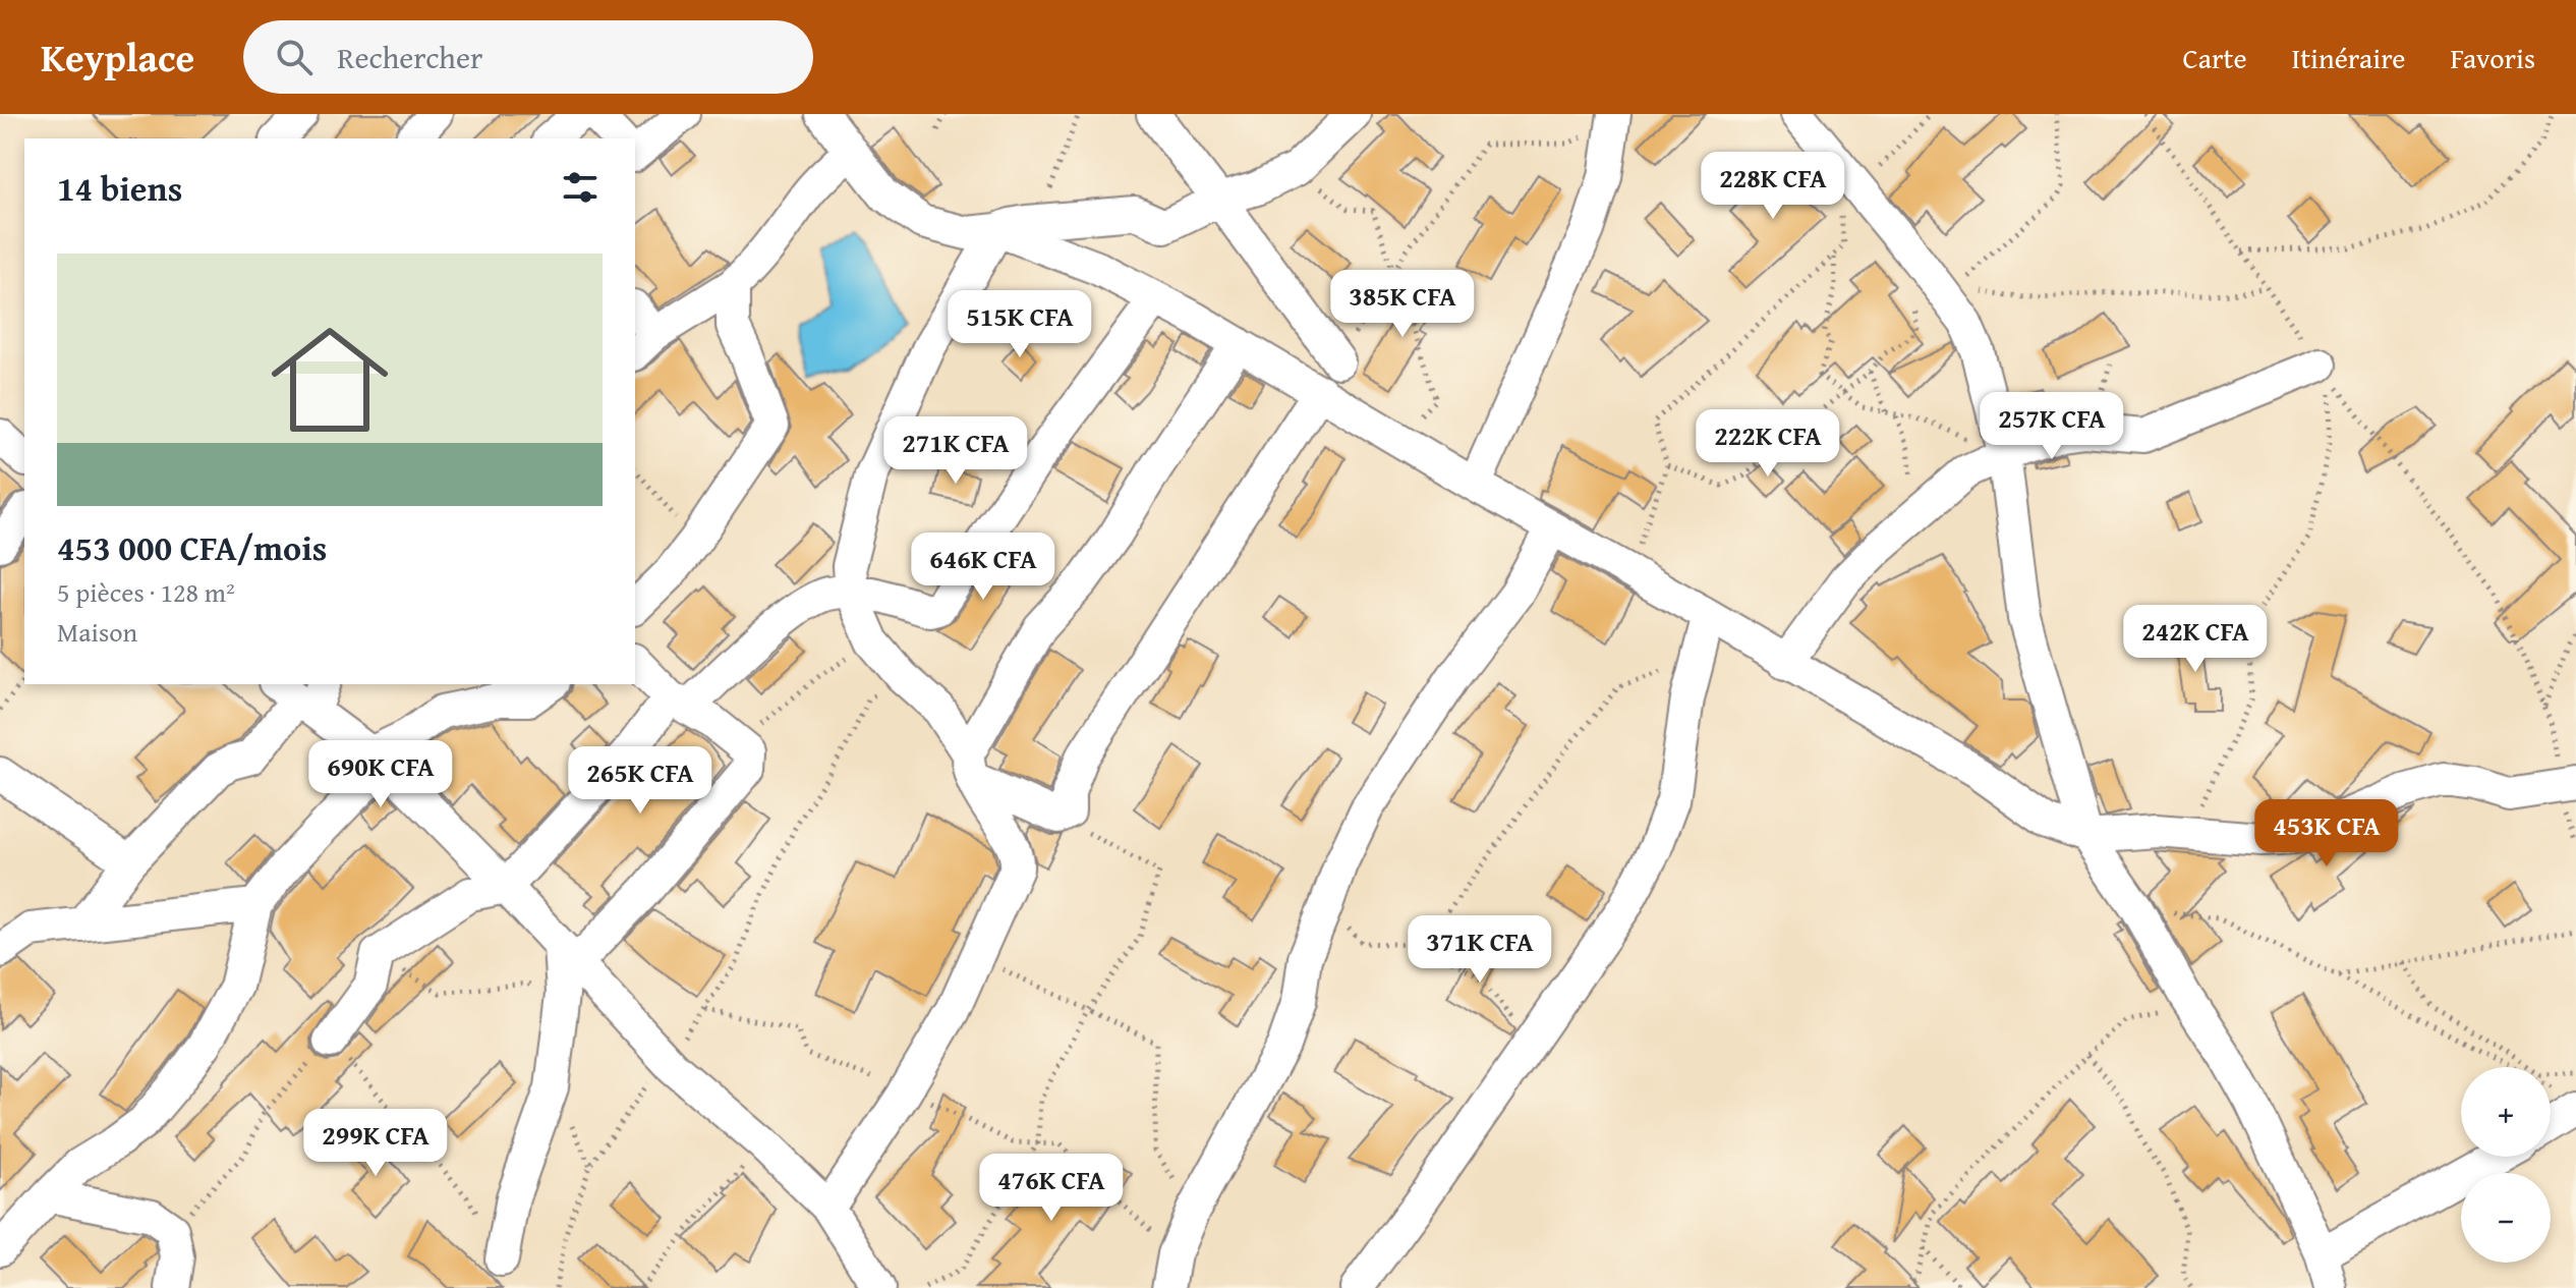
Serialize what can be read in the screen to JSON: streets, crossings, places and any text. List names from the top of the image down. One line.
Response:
{"page":{"header":"Keyplace","search":"Rechercher","nav":["Carte","Itinéraire","Favoris"],"heading":"14 biens","price":["228K CFA","385K CFA","515K CFA","257K CFA","222K CFA","271K CFA","646K CFA","242K CFA","690K CFA","265K CFA","453K CFA","371K CFA","299K CFA","476K CFA"],"list":[{"name":"453 000 CFA/mois","note":"5 pièces · 128 m² · Maison"}],"map_buttons":["+","−"]}}
